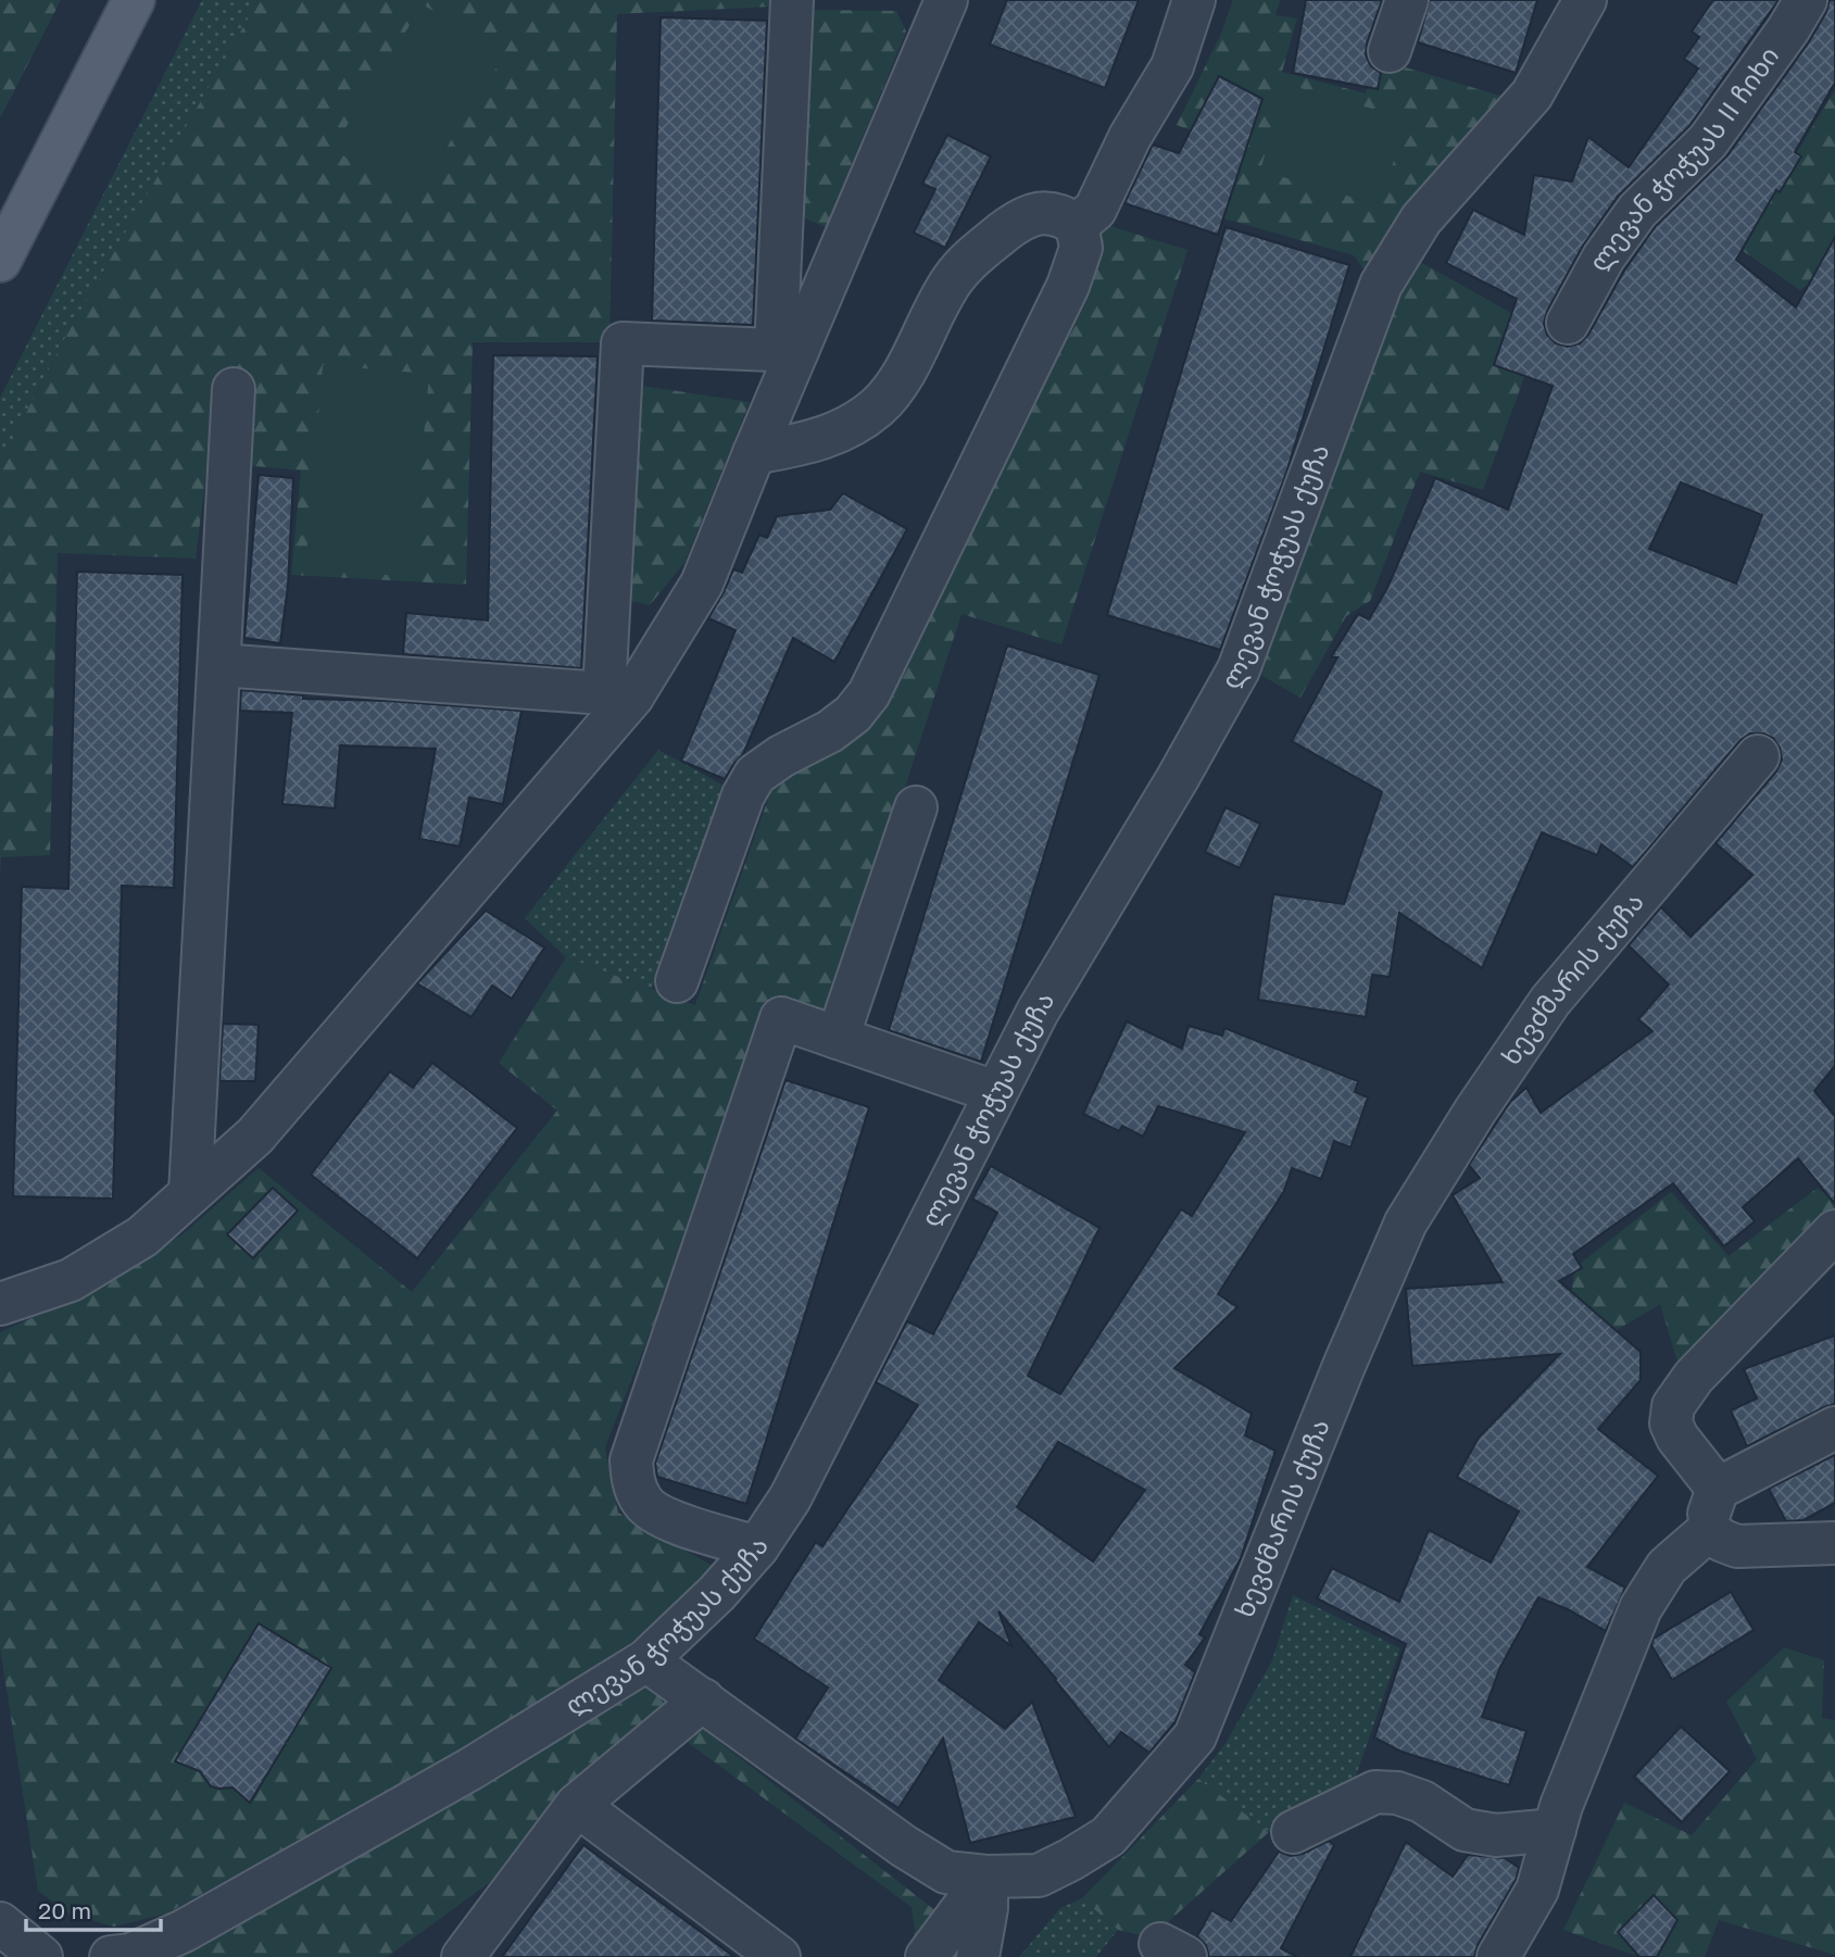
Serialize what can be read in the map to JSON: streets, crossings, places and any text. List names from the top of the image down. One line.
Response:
{"streets":{"street":["ლევან ჭოჭუას II ჩიხი","ლევან ჭოჭუას ქუჩა","ხევძმარის ქუჩა"]},"crossings":[["ლევან ჭოჭუას ქუჩა","ხევძმარის ქუჩა"]],"scale_bar":"20 m"}
